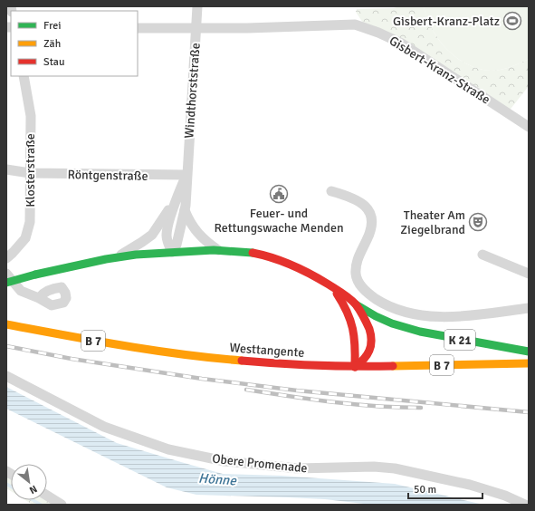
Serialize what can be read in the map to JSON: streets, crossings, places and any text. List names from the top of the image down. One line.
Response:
{"streets":{"main road":["K 21","B 7","Westtangente"],"street":["Gisbert-Kranz-Straße","Windthorststraße","Klosterstraße","Röntgenstraße","Obere Promenade"]},"crossings":[["Gisbert-Kranz-Straße","Windthorststraße"],["Windthorststraße","Röntgenstraße"],["Windthorststraße","K 21"],["Klosterstraße","Röntgenstraße"],["K 21","Westtangente"]],"water":["Hönne"],"places":{"sports":["Gisbert-Kranz-Platz"],"public building":["Feuer- und Rettungswache Menden"],"theatre":["Theater Am Ziegelbrand"]},"legend":["Frei","Zäh","Stau"],"scale_bar":"50 m","north":"bottom right"}
